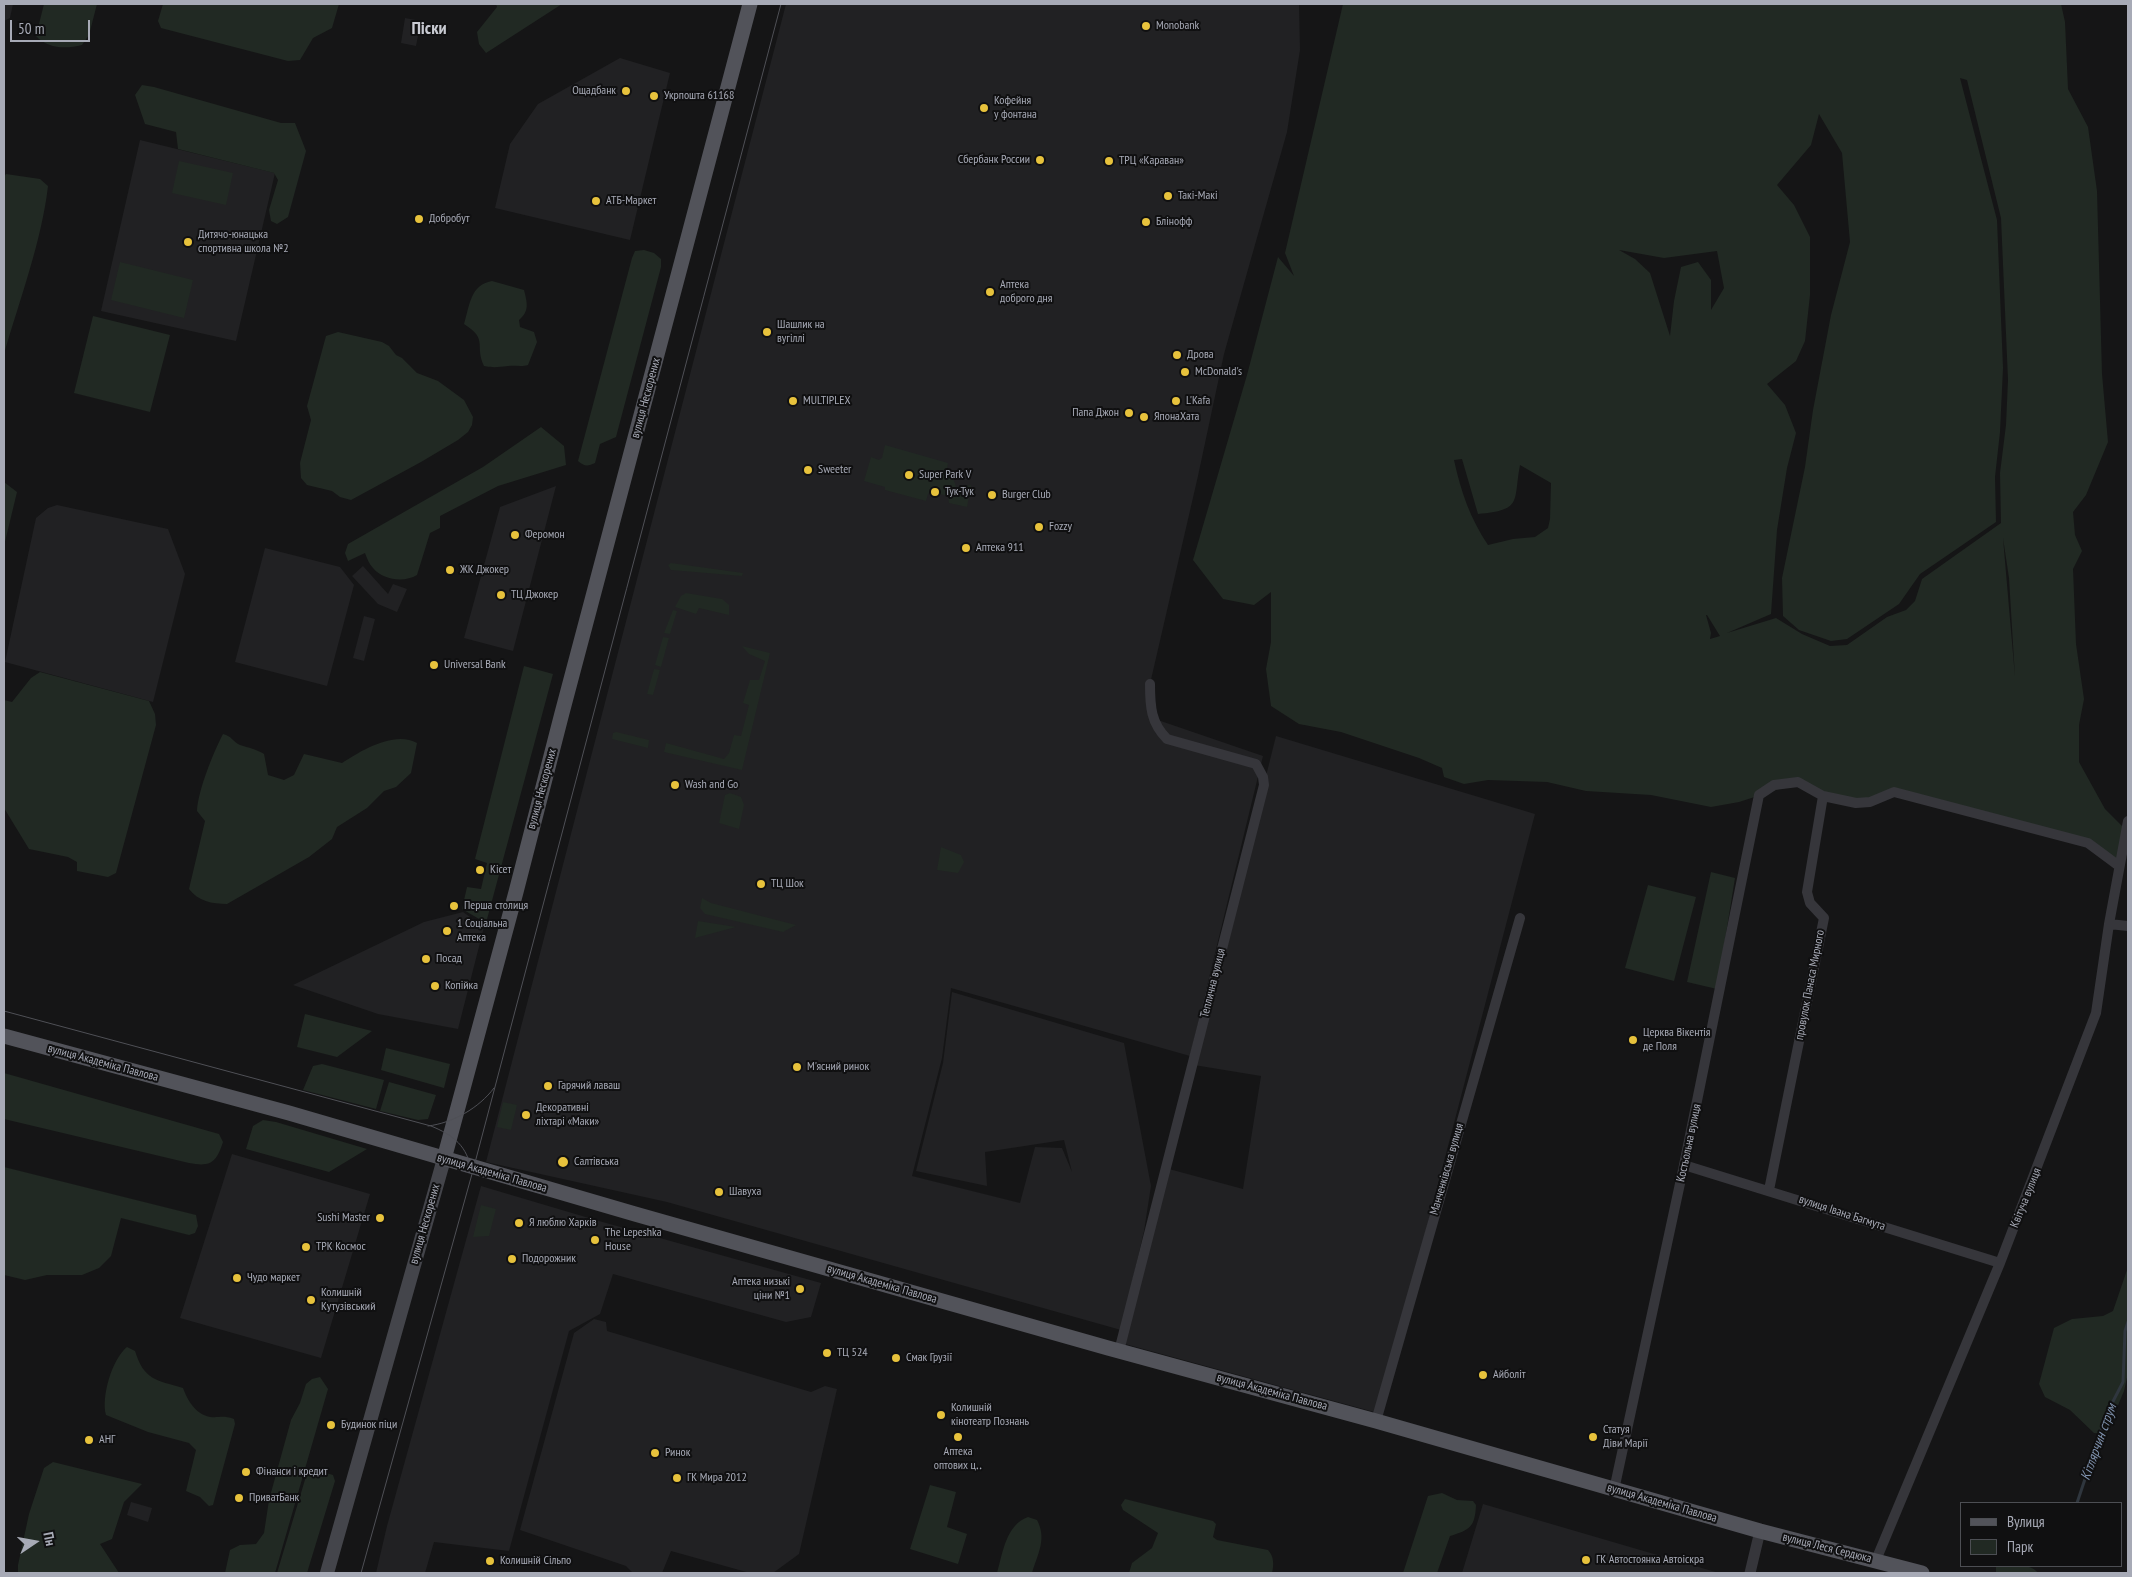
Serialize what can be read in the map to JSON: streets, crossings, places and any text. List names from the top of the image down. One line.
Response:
{"streets":{"main road":["вулиця Нескорених","вулиця Академіка Павлова","вулиця Леся Сердюка"],"street":["Теплична вулиця","провулок Панаса Мирного","Костьольна вулиця","Манченківська вулиця","Квітуча вулиця","вулиця Івана Багмута"]},"crossings":[["вулиця Нескорених","вулиця Академіка Павлова"],["Теплична вулиця","вулиця Академіка Павлова"],["провулок Панаса Мирного","Костьольна вулиця"],["провулок Панаса Мирного","вулиця Івана Багмута"],["вулиця Академіка Павлова","Костьольна вулиця"],["вулиця Академіка Павлова","Манченківська вулиця"],["вулиця Академіка Павлова","вулиця Леся Сердюка"],["Костьольна вулиця","вулиця Івана Багмута"],["Квітуча вулиця","вулиця Івана Багмута"],["Квітуча вулиця","вулиця Леся Сердюка"]],"districts":["Піски"],"water":["Кітлярчин струм"],"places":["Monobank","Ощадбанк","Укрпошта 61168","Кофейня у фонтана","Сбербанк России","ТРЦ «Караван»","Такі-Макі","АТБ-Маркет","Добробут","Блінофф","Дитячо-юнацька спортивна школа №2","Аптека доброго дня","Шашлик на вугіллі","Дрова","McDonald's","MULTIPLEX","L'Kafa","Папа Джон","ЯпонаХата","Sweeter","Super Park V","Тук-Тук","Burger Club","Fozzy","Феромон","Аптека 911","ЖК Джокер","ТЦ Джокер","Universal Bank","Wash and Go","Кісет","ТЦ Шок","Перша столиця","1 Соціальна Аптека","Посад","Копійка","Церква Вікентія де Поля","М'ясний ринок","Гарячий лаваш","Декоративні ліхтарі «Маки»","Салтівська","Шавуха","Sushi Master","Я люблю Харків","The Lepeshka House","ТРК Космос","Подорожник","Чудо маркет","Аптека низькі ціни №1","Колишній Кутузівський","ТЦ 524","Смак Грузії","Айболіт","Колишній кінотеатр Познань","Будинок піци","Аптека оптових ц‥","Статуя Діви Марії","АНГ","Ринок","Фінанси і кредит","ГК Мира 2012","ПриватБанк","ГК Автостоянка Автоіскра","Колишній Сільпо"],"legend":["Вулиця","Парк"],"scale_bar":"50 m","north":"right"}
